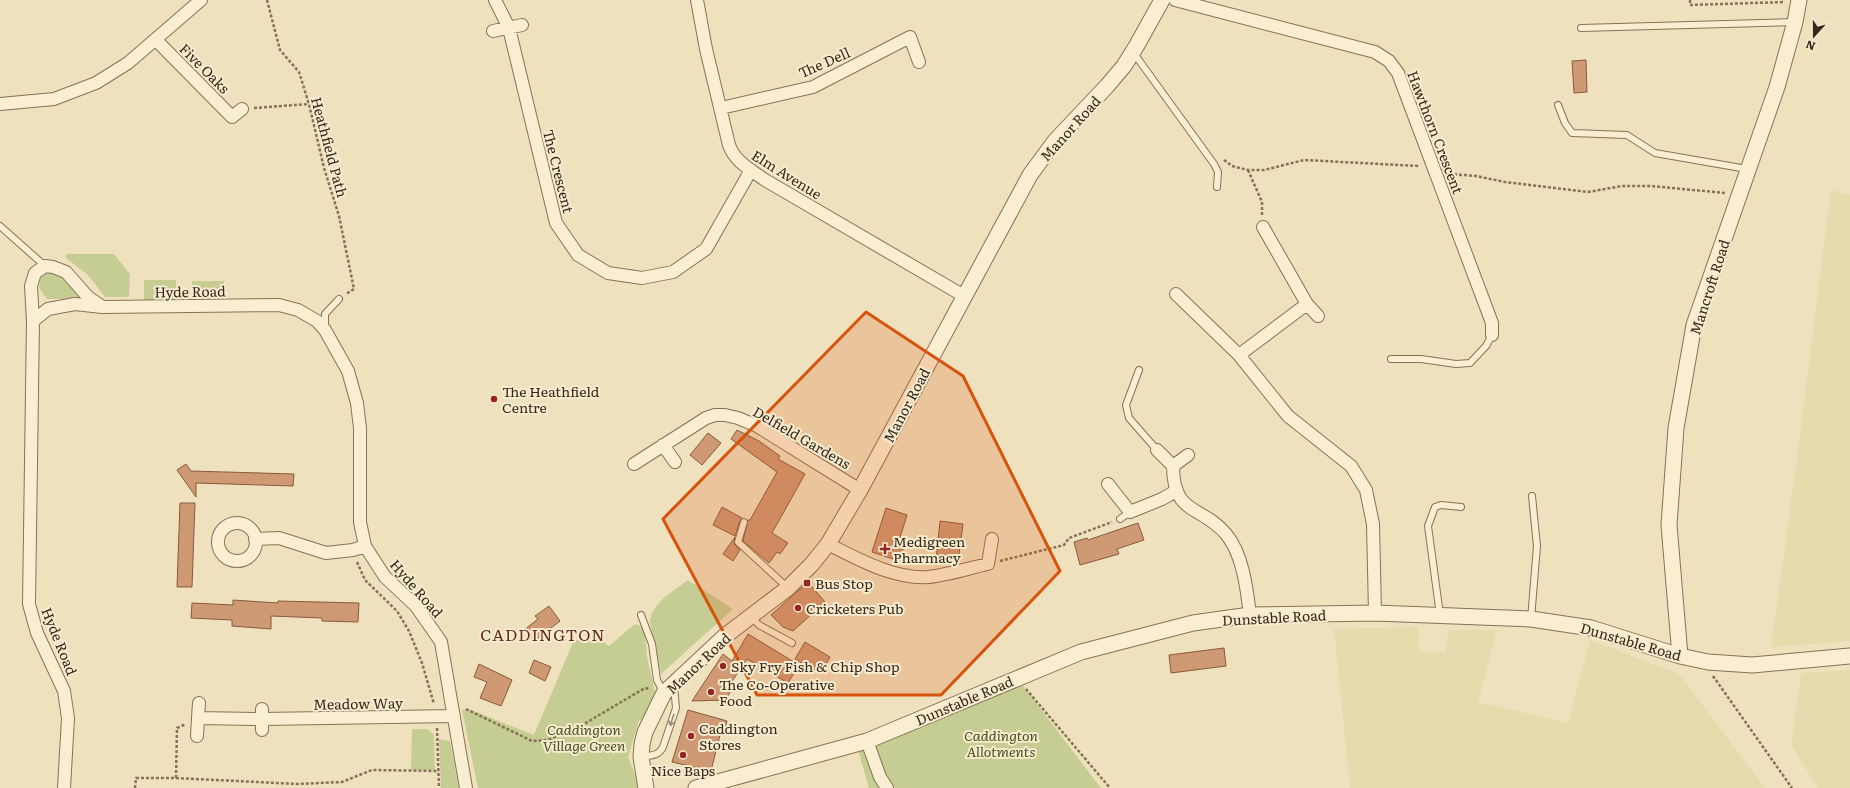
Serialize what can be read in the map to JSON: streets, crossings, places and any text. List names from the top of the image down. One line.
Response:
{"streets":{"street":["The Dell","Five Oaks","Manor Road","Hawthorn Crescent","The Crescent","Elm Avenue","Mancroft Road","Hyde Road","Delfield Gardens","Dunstable Road","Meadow Way"],"path":["Heathfield Path"]},"crossings":[["The Dell","Elm Avenue"],["Manor Road","Elm Avenue"],["Manor Road","Delfield Gardens"],["The Crescent","Elm Avenue"],["Mancroft Road","Dunstable Road"],["Hyde Road","Meadow Way"]],"districts":["CADDINGTON"],"parks":["Caddington Village Green","Caddington Allotments"],"places":{"other":["The Heathfield Centre","Cricketers Pub","Sky Fry Fish & Chip Shop","The Co-Operative Food","Caddington Stores","Nice Baps"],"health":["Medigreen Pharmacy"],"transit":["Bus Stop"]},"north":"bottom"}
